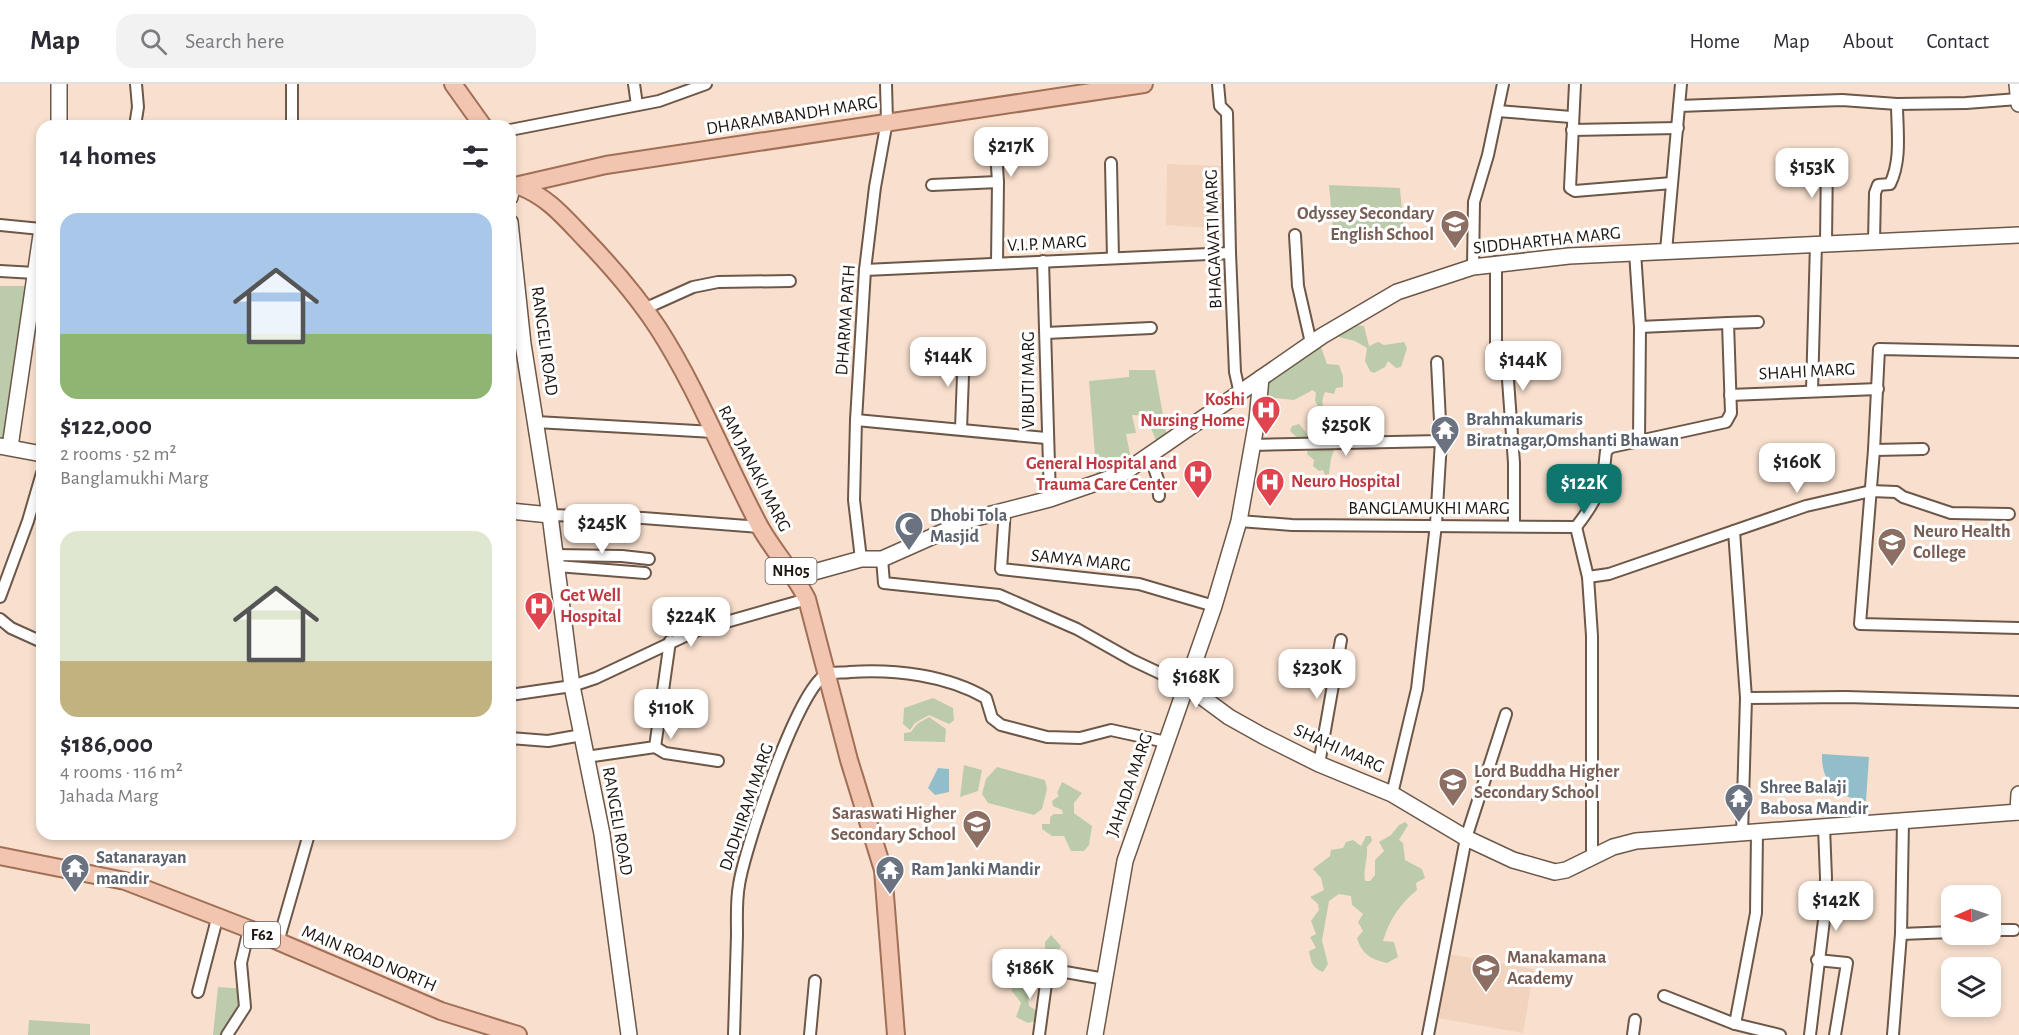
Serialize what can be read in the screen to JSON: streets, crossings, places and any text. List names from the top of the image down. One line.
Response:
{"streets":{"main road":["DHARAMBANDH MARG","RAM JANAKI MARG","NH05","F62","MAIN ROAD NORTH"],"street":["BHAGAWATI MARG","SIDDHARTHA MARG","V.I.P. MARG","DHARMA PATH","RANGELI ROAD","SHAHI MARG","VIBUTI MARG","BANGLAMUKHI MARG","SAMYA MARG","JAHADA MARG","DADHIRAM MARG"]},"crossings":[["DHARAMBANDH MARG","DHARMA PATH"],["BHAGAWATI MARG","SIDDHARTHA MARG"],["BHAGAWATI MARG","V.I.P. MARG"],["SIDDHARTHA MARG","DHARMA PATH"],["SIDDHARTHA MARG","SHAHI MARG"],["SIDDHARTHA MARG","VIBUTI MARG"],["SIDDHARTHA MARG","RAM JANAKI MARG"],["SIDDHARTHA MARG","SAMYA MARG"],["SIDDHARTHA MARG","JAHADA MARG"],["V.I.P. MARG","DHARMA PATH"],["V.I.P. MARG","VIBUTI MARG"],["SHAHI MARG","JAHADA MARG"],["RAM JANAKI MARG","DADHIRAM MARG"],["BANGLAMUKHI MARG","JAHADA MARG"],["SAMYA MARG","JAHADA MARG"]],"places":{"school or university":["Odyssey Secondary English School","Neuro Health College","Lord Buddha Higher Secondary School","Saraswati Higher Secondary School","Manakamana Academy"],"hospital":["Koshi Nursing Home","General Hospital and Trauma Care Center","Neuro Hospital","Get Well Hospital"],"temple":["Brahmakumaris Biratnagar,Omshanti Bhawan","Shree Balaji Babosa Mandir","Satanarayan mandir","Ram Janki Mandir"],"mosque":["Dhobi Tola Masjid"]},"north":"left","page":{"header":"Map","search":"Search here","nav":["Home","Map","About","Contact"],"heading":"14 homes","price":["$217K","$153K","$144K","$144K","$250K","$160K","$122K","$245K","$224K","$230K","$168K","$110K","$142K","$186K"],"list":[{"name":"$122,000","note":"2 rooms · 52 m² · Banglamukhi Marg"},{"name":"$186,000","note":"4 rooms · 116 m² · Jahada Marg"}]}}
